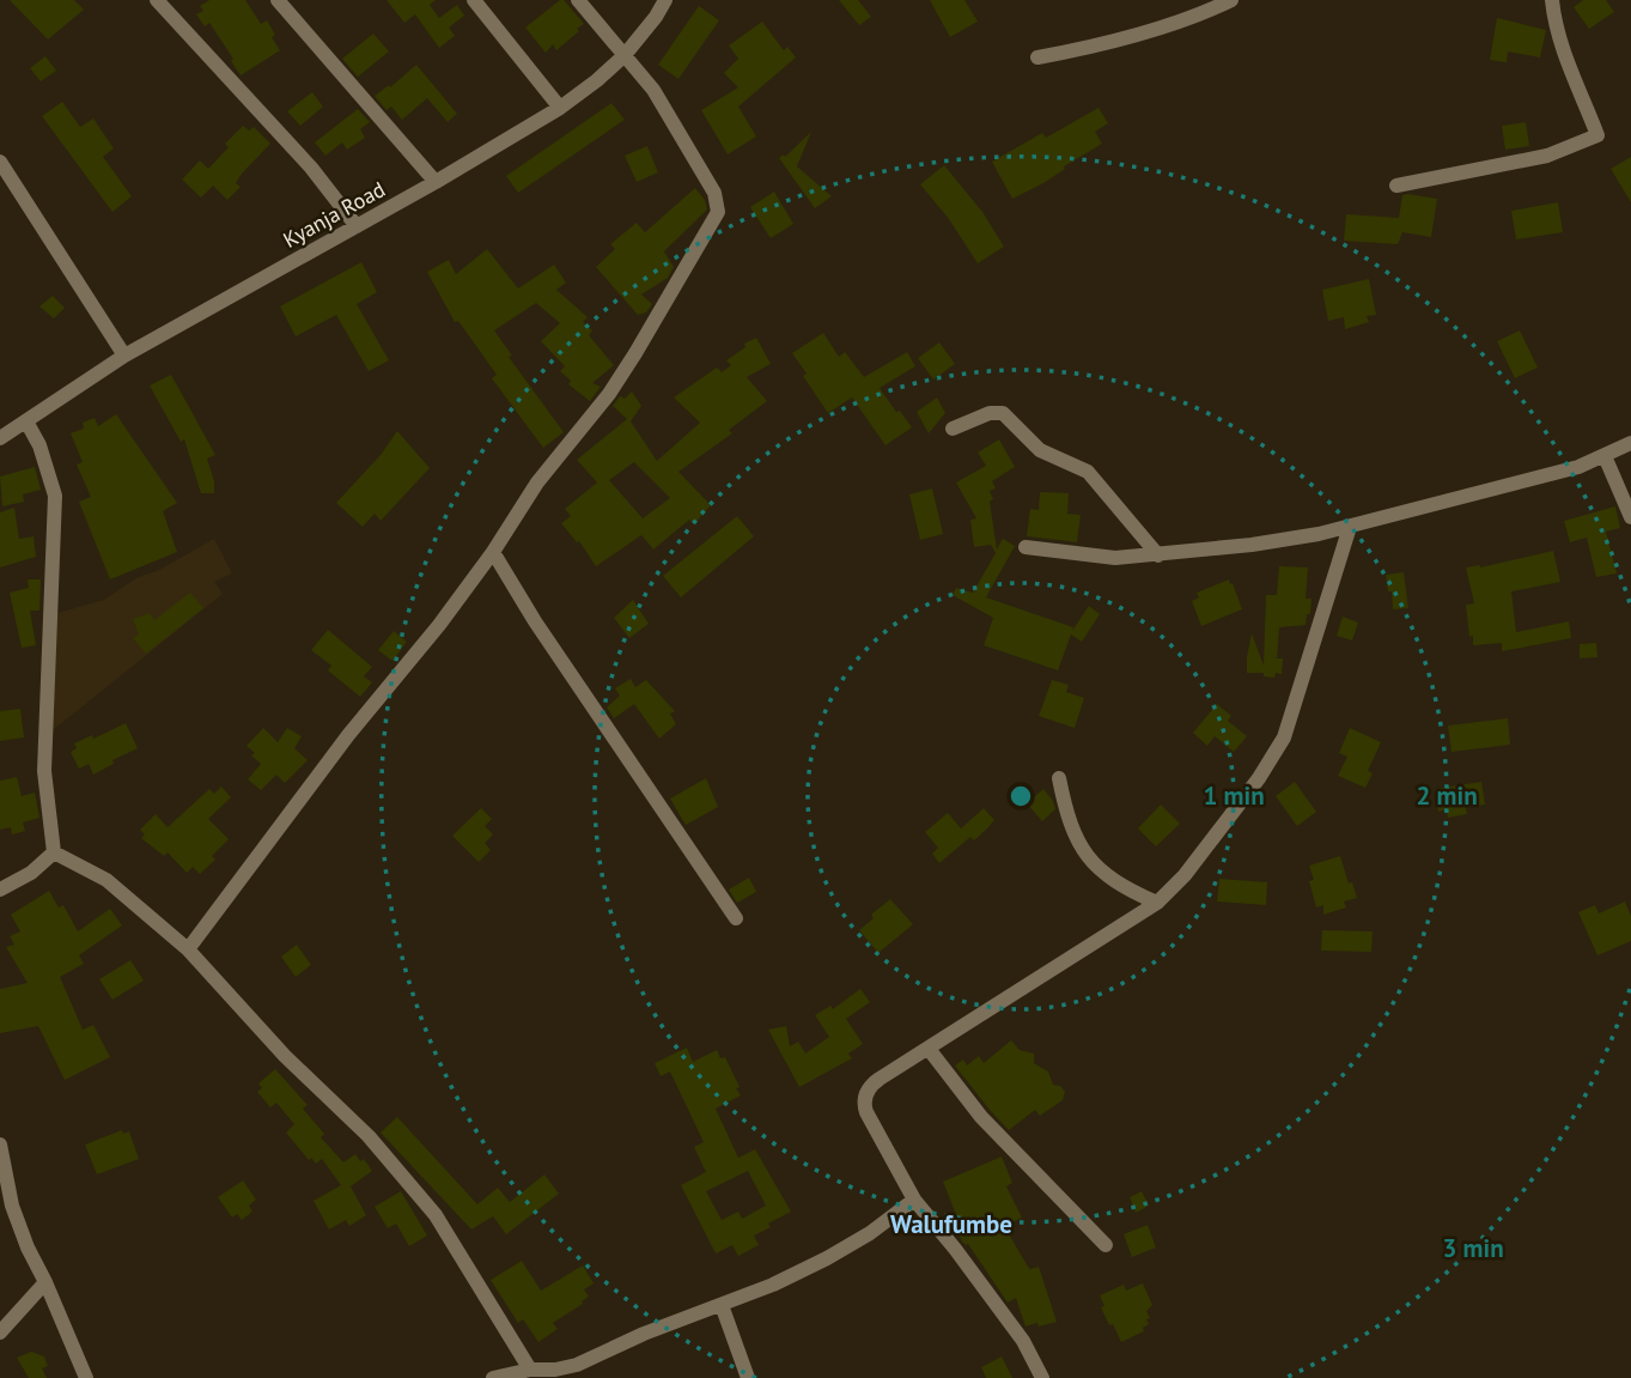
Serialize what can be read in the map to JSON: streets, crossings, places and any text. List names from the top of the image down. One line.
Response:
{"streets":{"street":["Kyanja Road"]},"districts":["Walufumbe"],"rings":["1 min","2 min","3 min"]}
